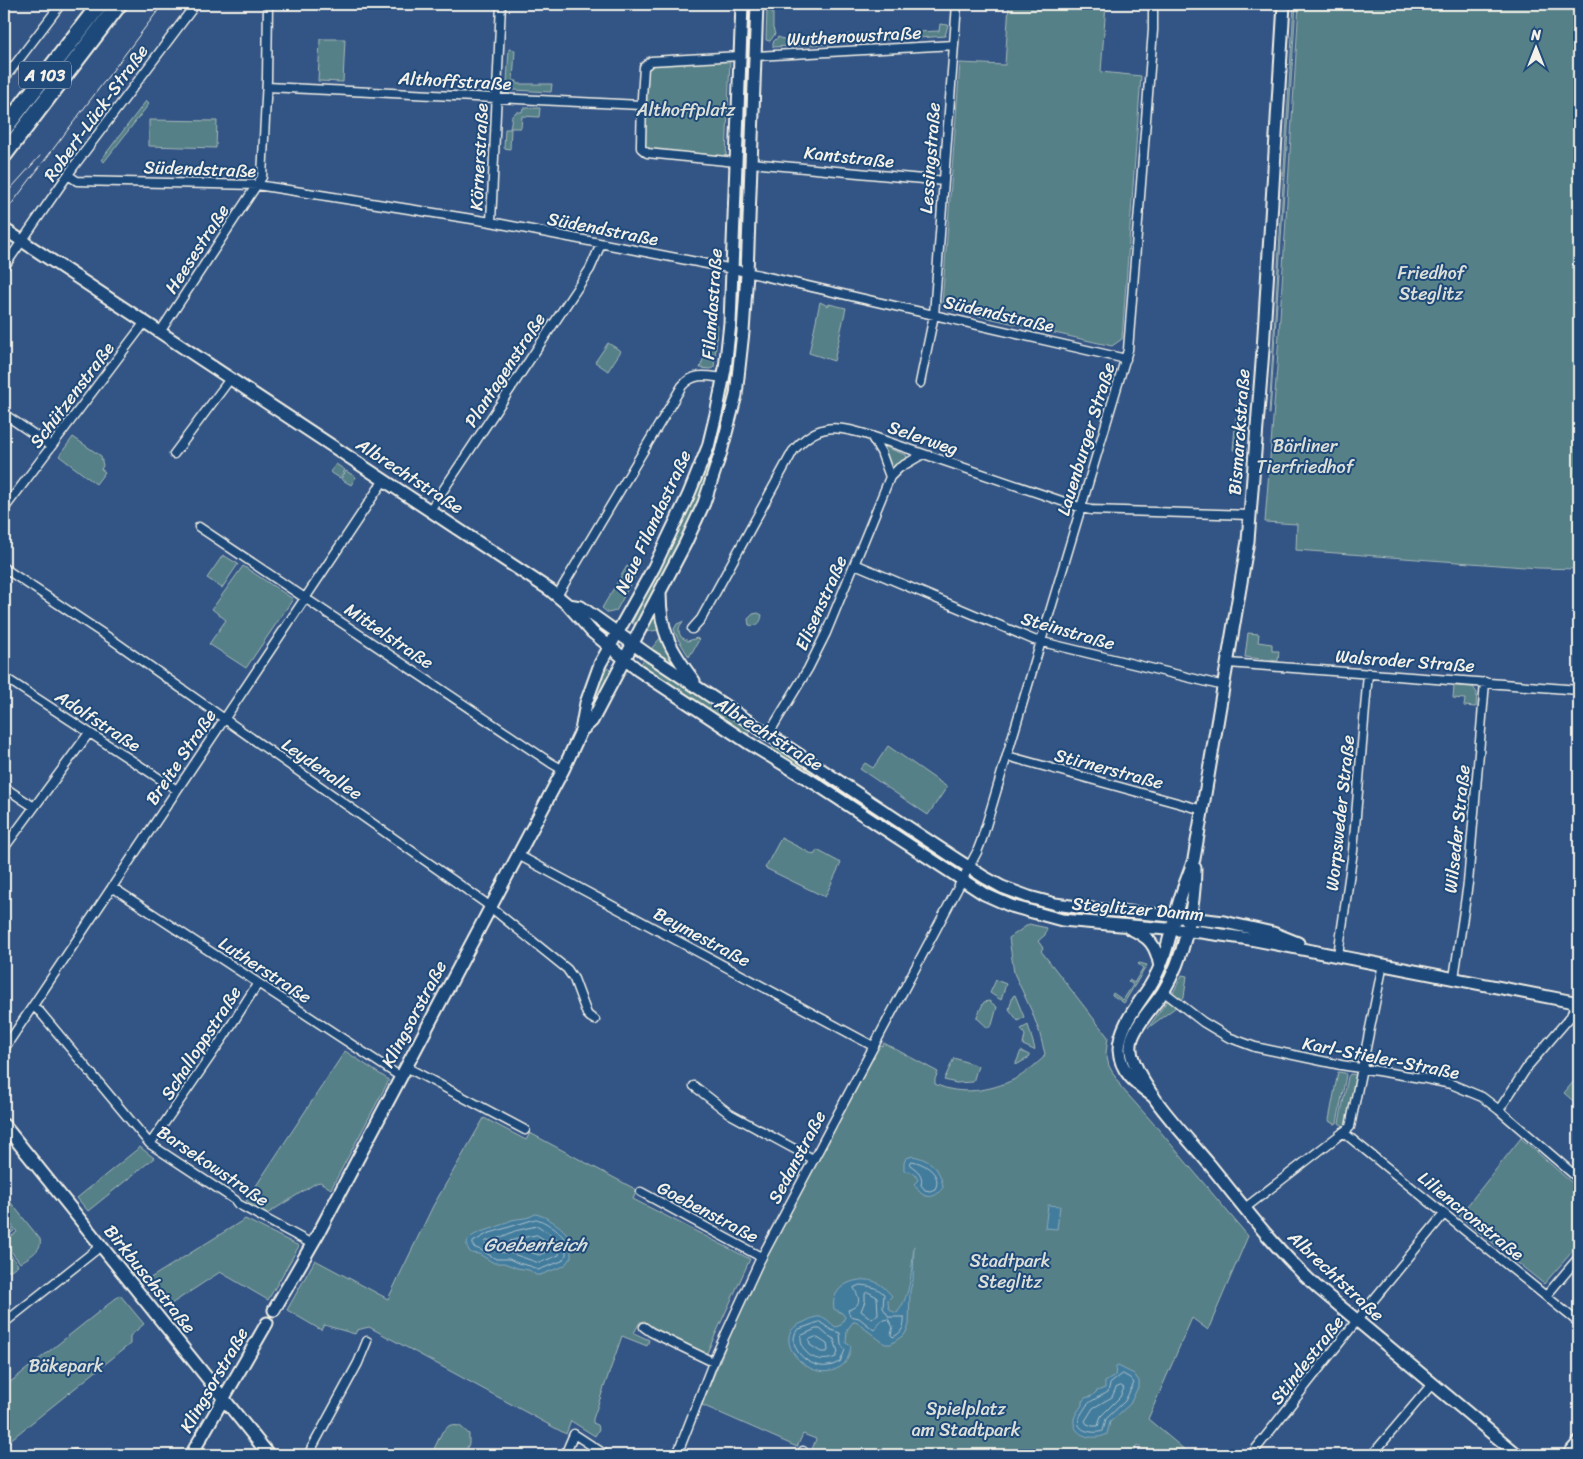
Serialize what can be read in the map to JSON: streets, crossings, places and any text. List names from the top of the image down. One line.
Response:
{"streets":{"highway":["A 103"],"main road":["Filandastraße","Bismarckstraße","Albrechtstraße","Neue Filandastraße","Steglitzer Damm","Klingsorstraße","Birkbuschstraße"],"street":["Wuthenowstraße","Althoffstraße","Robert-Lück-Straße","Körnerstraße","Kantstraße","Lessingstraße","Südendstraße","Heesestraße","Plantagenstraße","Schützenstraße","Selerweg","Lauenburger Straße","Elisenstraße","Steinstraße","Mittelstraße","Walsroder Straße","Adolfstraße","Breite Straße","Leydenallee","Stirnerstraße","Worpsweder Straße","Wilseder Straße","Beymestraße","Lutherstraße","Schalloppstraße","Karl-Stieler-Straße","Sedanstraße","Barsekowstraße","Goebenstraße","Liliencronstraße","Stindestraße"]},"crossings":[["Wuthenowstraße","Lessingstraße"],["Wuthenowstraße","Filandastraße"],["Althoffstraße","Körnerstraße"],["Althoffstraße","Heesestraße"],["Robert-Lück-Straße","Südendstraße"],["Robert-Lück-Straße","Albrechtstraße"],["Körnerstraße","Südendstraße"],["Kantstraße","Lessingstraße"],["Kantstraße","Filandastraße"],["Lessingstraße","Südendstraße"],["Südendstraße","Heesestraße"],["Südendstraße","Filandastraße"],["Südendstraße","Plantagenstraße"],["Südendstraße","Lauenburger Straße"],["Heesestraße","Albrechtstraße"],["Filandastraße","Albrechtstraße"],["Filandastraße","Neue Filandastraße"],["Plantagenstraße","Albrechtstraße"],["Schützenstraße","Albrechtstraße"],["Bismarckstraße","Selerweg"],["Bismarckstraße","Albrechtstraße"],["Bismarckstraße","Steinstraße"],["Bismarckstraße","Walsroder Straße"],["Bismarckstraße","Stirnerstraße"],["Bismarckstraße","Steglitzer Damm"],["Bismarckstraße","Karl-Stieler-Straße"],["Selerweg","Lauenburger Straße"],["Lauenburger Straße","Albrechtstraße"],["Lauenburger Straße","Steinstraße"],["Lauenburger Straße","Stirnerstraße"],["Lauenburger Straße","Steglitzer Damm"],["Lauenburger Straße","Sedanstraße"],["Albrechtstraße","Neue Filandastraße"],["Albrechtstraße","Elisenstraße"],["Albrechtstraße","Breite Straße"],["Albrechtstraße","Steglitzer Damm"],["Albrechtstraße","Klingsorstraße"],["Albrechtstraße","Sedanstraße"],["Albrechtstraße","Stindestraße"],["Neue Filandastraße","Klingsorstraße"],["Elisenstraße","Steinstraße"],["Mittelstraße","Breite Straße"],["Mittelstraße","Klingsorstraße"],["Walsroder Straße","Worpsweder Straße"],["Walsroder Straße","Wilseder Straße"],["Adolfstraße","Breite Straße"],["Breite Straße","Leydenallee"],["Breite Straße","Lutherstraße"],["Breite Straße","Barsekowstraße"],["Leydenallee","Klingsorstraße"],["Worpsweder Straße","Steglitzer Damm"],["Wilseder Straße","Steglitzer Damm"],["Steglitzer Damm","Sedanstraße"],["Beymestraße","Klingsorstraße"],["Beymestraße","Sedanstraße"],["Lutherstraße","Klingsorstraße"],["Lutherstraße","Schalloppstraße"],["Klingsorstraße","Barsekowstraße"],["Klingsorstraße","Birkbuschstraße"],["Schalloppstraße","Barsekowstraße"],["Sedanstraße","Goebenstraße"],["Liliencronstraße","Stindestraße"]],"water":["Goebenteich"],"parks":["Althoffplatz","Friedhof Steglitz","Bärliner Tierfriedhof","Stadtpark Steglitz","Bäkepark","Spielplatz am Stadtpark"],"north":"top"}
